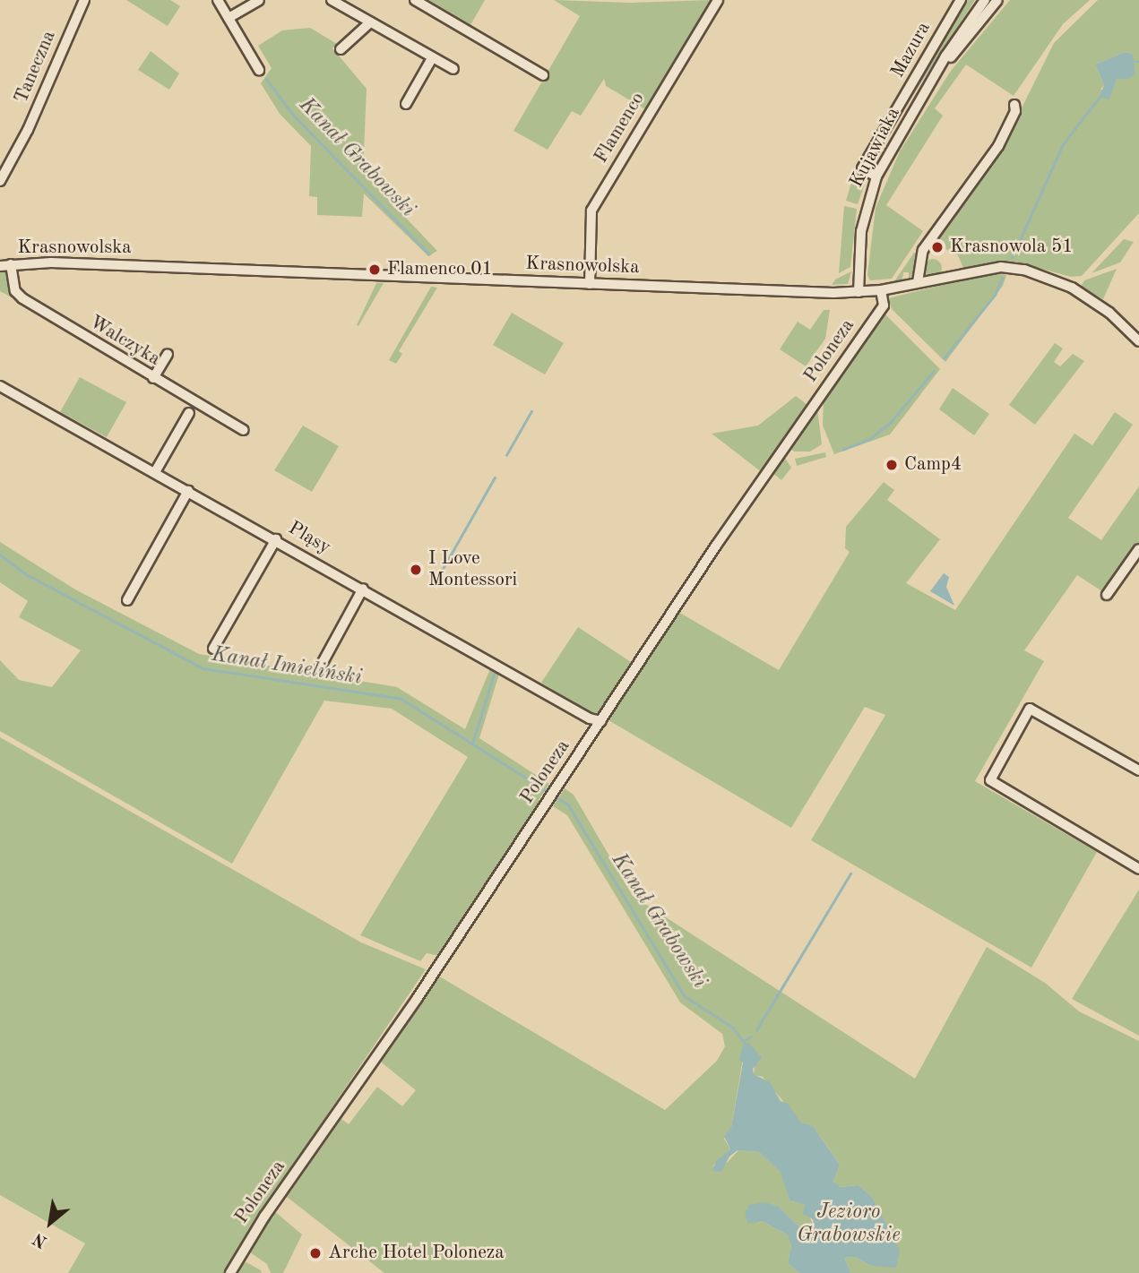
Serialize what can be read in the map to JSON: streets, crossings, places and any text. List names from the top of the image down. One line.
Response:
{"streets":{"street":["Mazura","Taneczna","Flamenco","Kujawiaka","Krasnowolska","Walczyka","Poloneza","Pląsy"]},"crossings":[["Mazura","Kujawiaka"],["Flamenco","Krasnowolska"],["Kujawiaka","Krasnowolska"],["Krasnowolska","Walczyka"],["Krasnowolska","Poloneza"],["Poloneza","Pląsy"]],"water":["Kanał Grabowski","Kanał Imieliński","Jezioro Grabowskie"],"places":["Krasnowola 51","Flamenco 01","Camp4","I Love Montessori","Arche Hotel Poloneza"],"north":"bottom left"}
